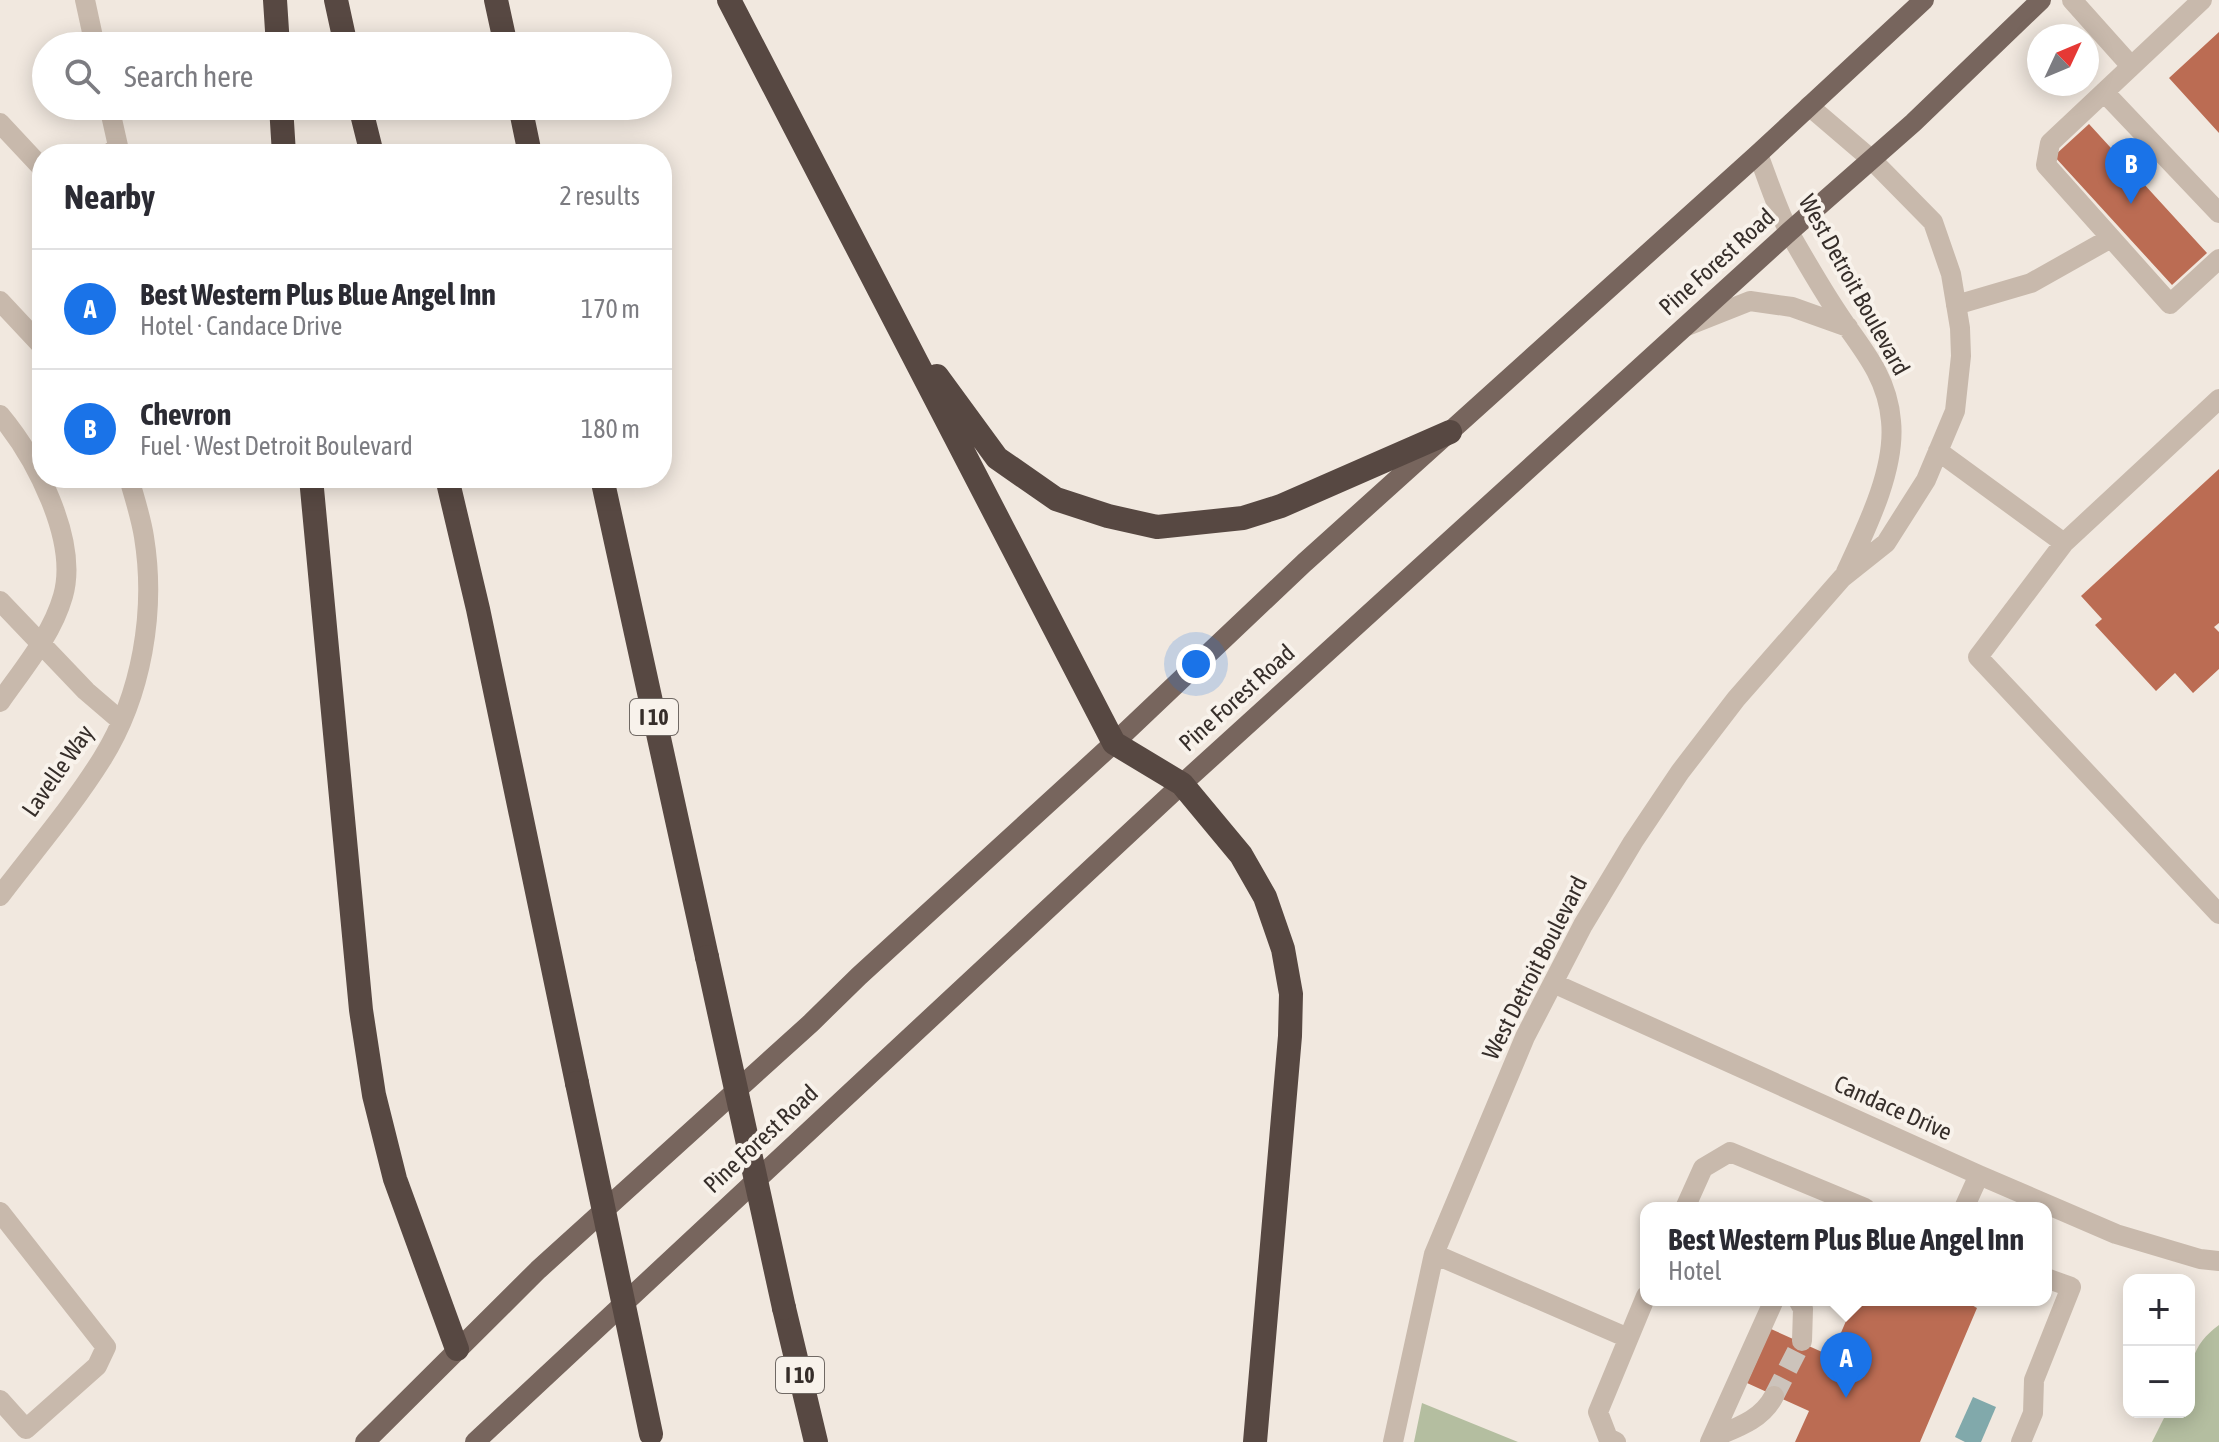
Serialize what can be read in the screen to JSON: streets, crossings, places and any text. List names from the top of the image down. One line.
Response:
{"streets":{"highway":["I 10"],"main road":["Pine Forest Road"],"street":["West Detroit Boulevard","Lavelle Way","Candace Drive"]},"crossings":[["Pine Forest Road","West Detroit Boulevard"],["West Detroit Boulevard","Candace Drive"]],"north":"top right","page":{"search":"Search here","pins":["B","A"],"heading":["Nearby","2 results"],"list":[{"mark":"A","name":"Best Western Plus Blue Angel Inn","note":"Hotel · Candace Drive","value":"170 m"},{"mark":"B","name":"Chevron","note":"Fuel · West Detroit Boulevard","value":"180 m"}],"popup":["Best Western Plus Blue Angel Inn","Hotel"],"map_buttons":["+","−"]}}
